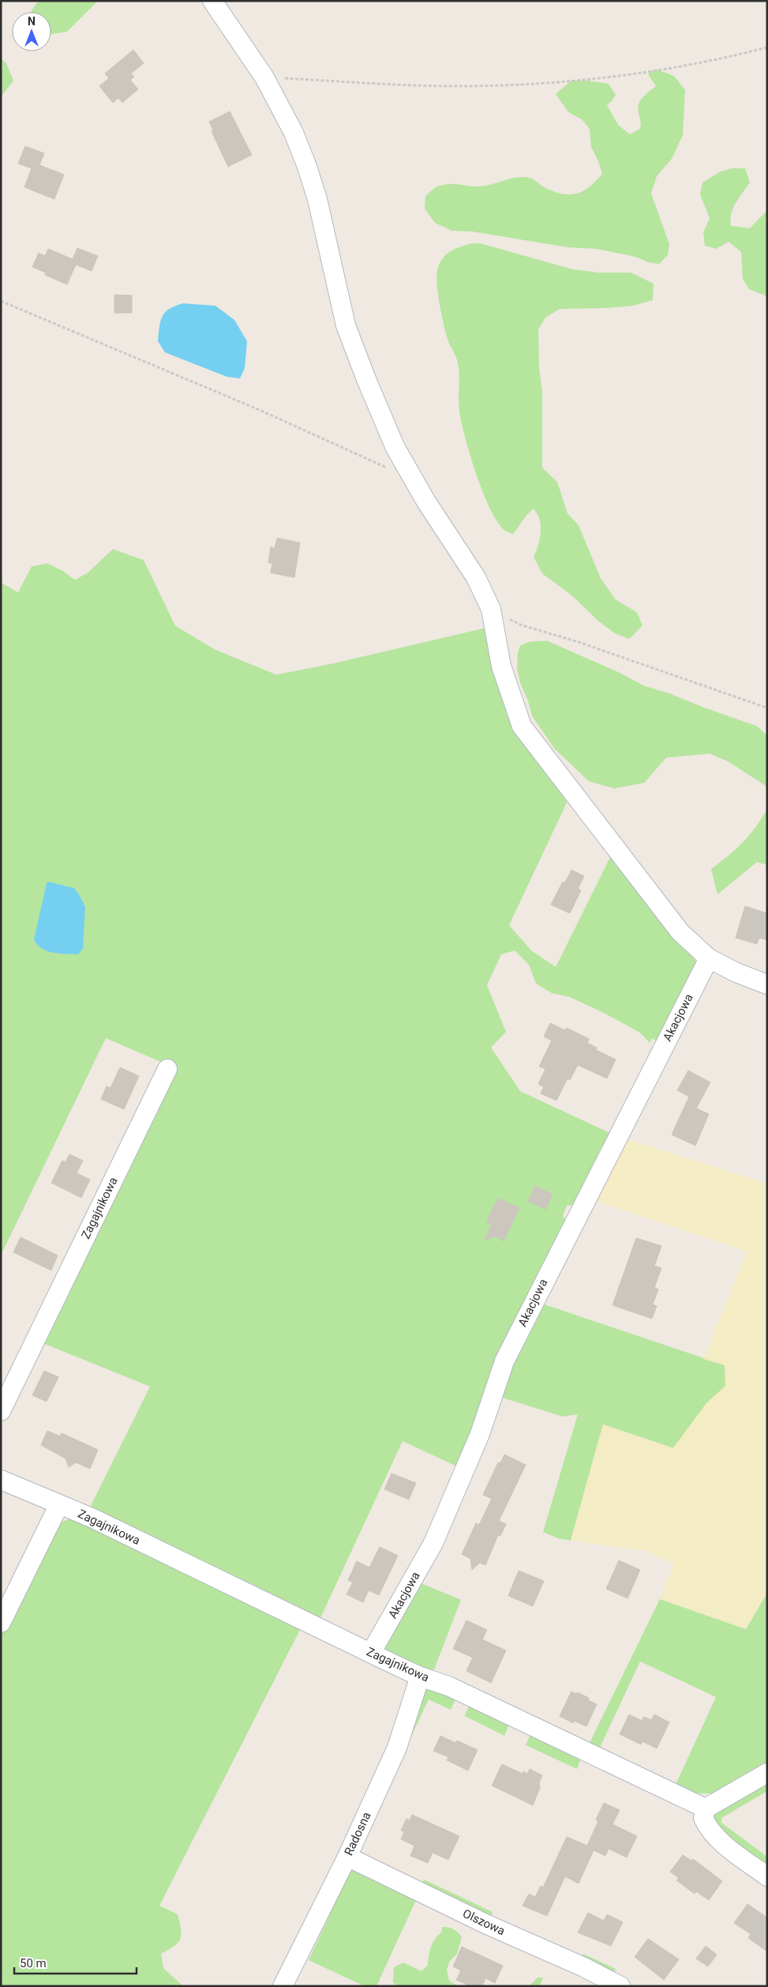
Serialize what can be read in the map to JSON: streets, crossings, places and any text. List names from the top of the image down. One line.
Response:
{"streets":{"street":["Akacjowa","Zagajnikowa","Radosna","Olszowa"]},"crossings":[["Akacjowa","Zagajnikowa"],["Zagajnikowa","Radosna"],["Radosna","Olszowa"]],"scale_bar":"50 m","north":"top"}
